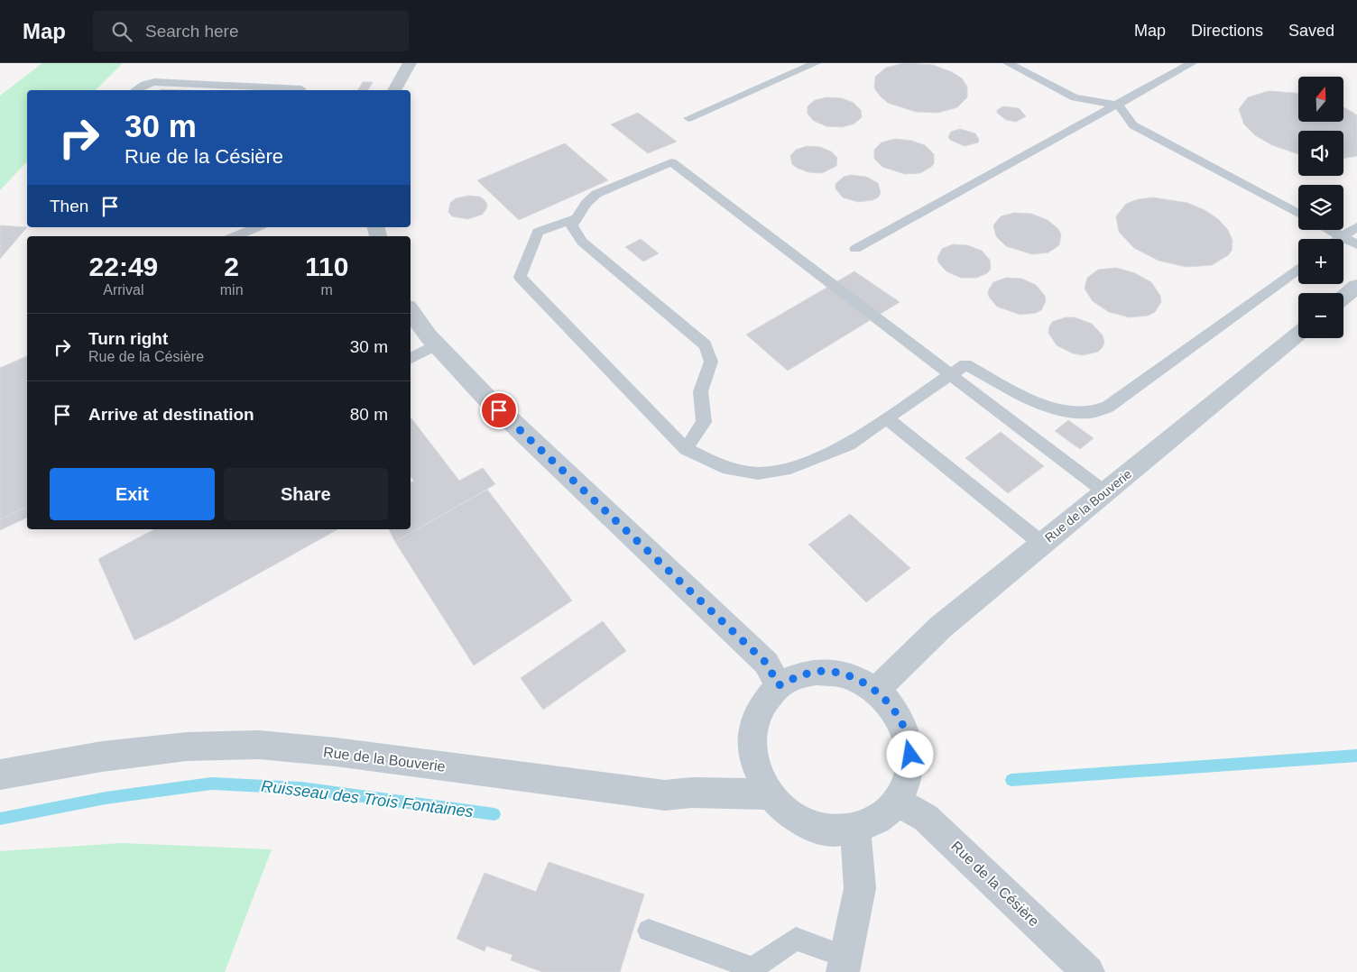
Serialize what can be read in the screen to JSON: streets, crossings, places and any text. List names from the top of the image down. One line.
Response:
{"streets":{"street":["Rue de la Bouverie","Rue de la Césière"]},"crossings":[["Rue de la Bouverie","Rue de la Césière"]],"water":["Ruisseau des Trois Fontaines"],"north":"top","page":{"header":"Map","search":"Search here","nav":["Map","Directions","Saved"],"map_buttons":["+","−"],"turn":["30 m","Rue de la Césière"],"then":"Then","eta":["22:49","Arrival","2","min","110","m"],"list":[{"name":"Turn right","note":"Rue de la Césière","value":"30 m"},{"name":"Arrive at destination","value":"80 m"}],"buttons":["Exit","Share"]}}
